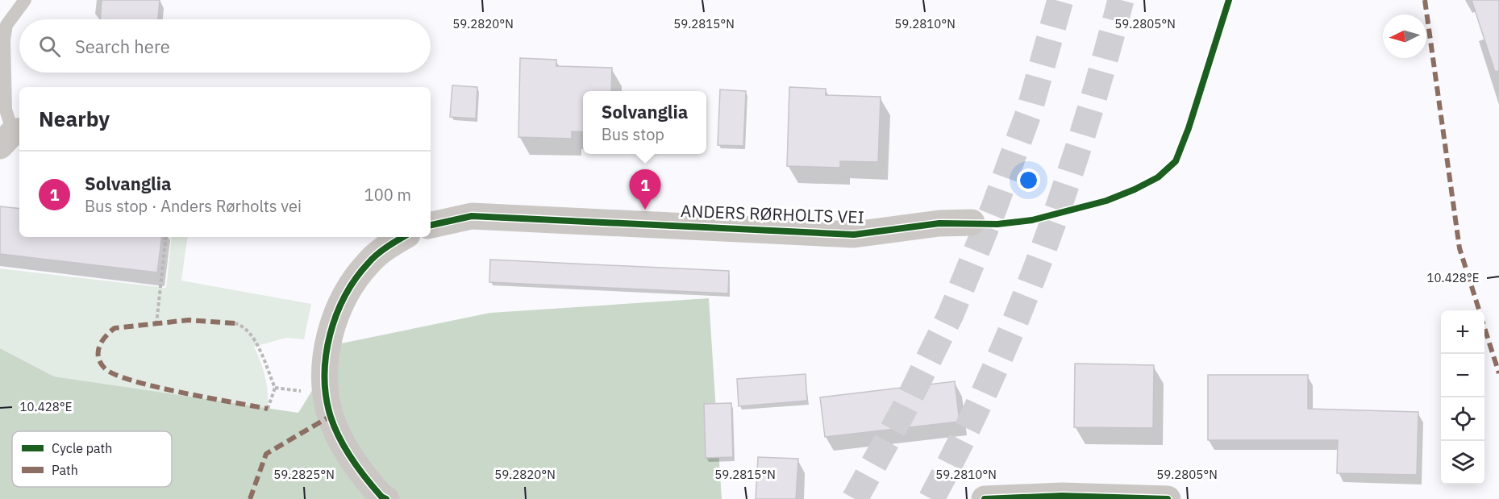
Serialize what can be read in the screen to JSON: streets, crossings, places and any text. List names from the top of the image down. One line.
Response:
{"streets":{"street":["ANDERS RØRHOLTS VEI"]},"legend":["Cycle path","Path"],"north":"left","page":{"search":"Search here","heading":"Nearby","popup":["Solvanglia","Bus stop"],"list":[{"mark":"1","name":"Solvanglia","note":"Bus stop · Anders Rørholts vei","value":"100 m"}],"pins":"1","map_buttons":["+","−"]},"coordinates":["59.2820°N","59.2815°N","59.2810°N","59.2805°N","10.428°E","59.2825°N"]}
